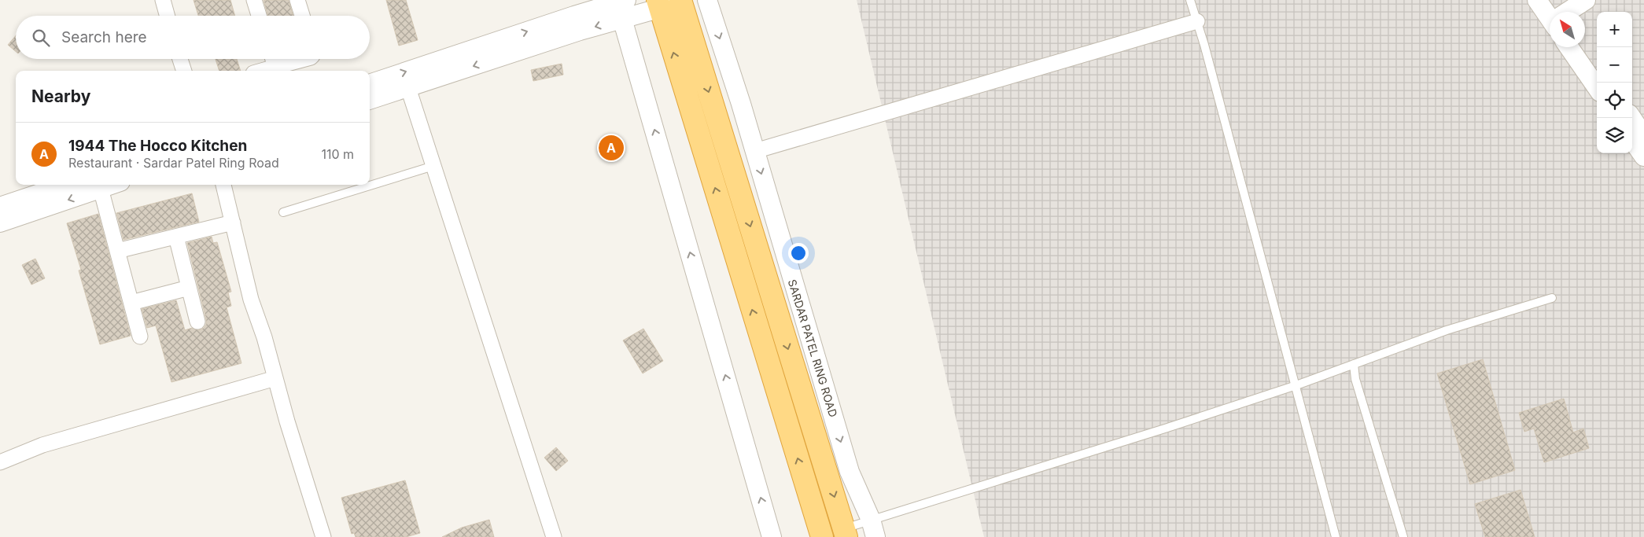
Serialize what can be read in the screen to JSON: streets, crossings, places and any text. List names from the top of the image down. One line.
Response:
{"streets":{"street":["SARDAR PATEL RING ROAD"]},"north":"top left","page":{"map_buttons":["+","−"],"search":"Search here","heading":"Nearby","list":[{"mark":"A","name":"1944 The Hocco Kitchen","note":"Restaurant · Sardar Patel Ring Road","value":"110 m"}],"pins":"A"}}
